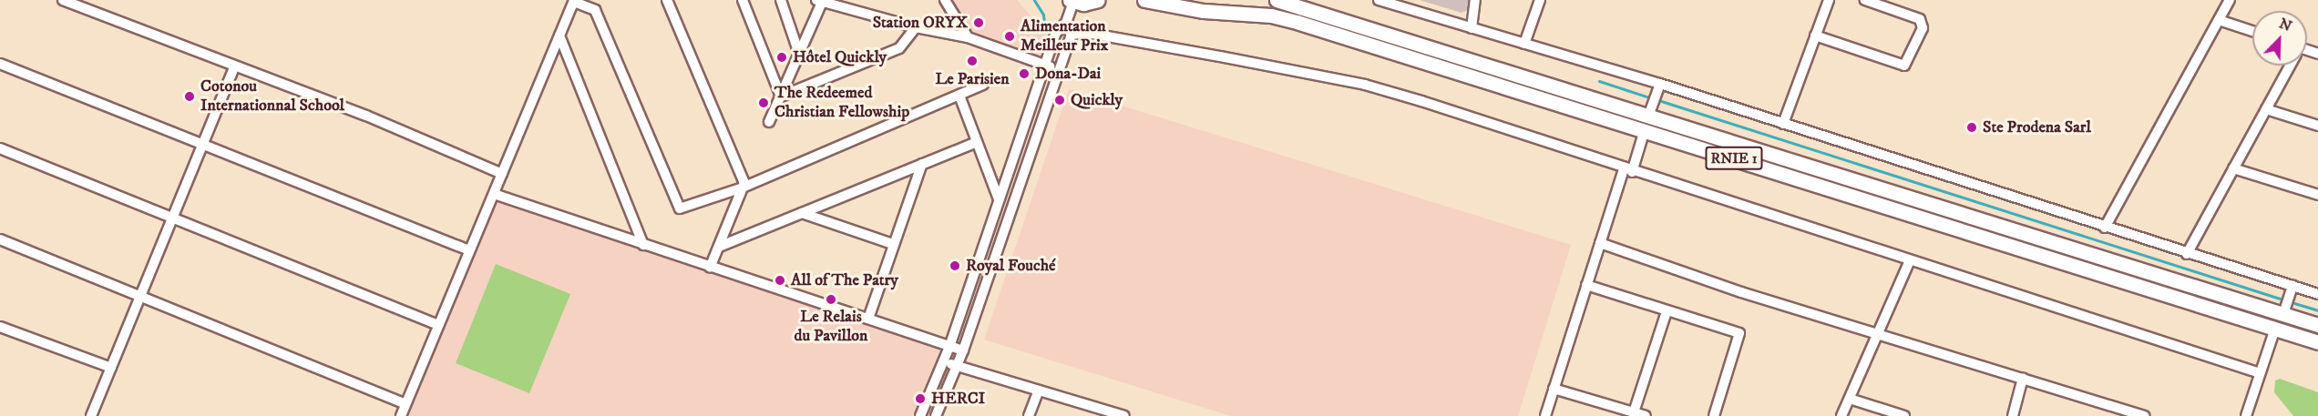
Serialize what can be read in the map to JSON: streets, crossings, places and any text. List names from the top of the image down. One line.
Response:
{"streets":{"highway":["RNIE 1"]},"places":["Station ORYX","Alimentation Meilleur Prix","Hôtel Quickly","Le Parisien","Dona-Dai","Cotonou Internationnal School","Quickly","The Redeemed Christian Fellowship","Ste Prodena Sarl","Royal Fouché","All of The Patry","Le Relais du Pavillon","HERCI"],"north":"top right"}
